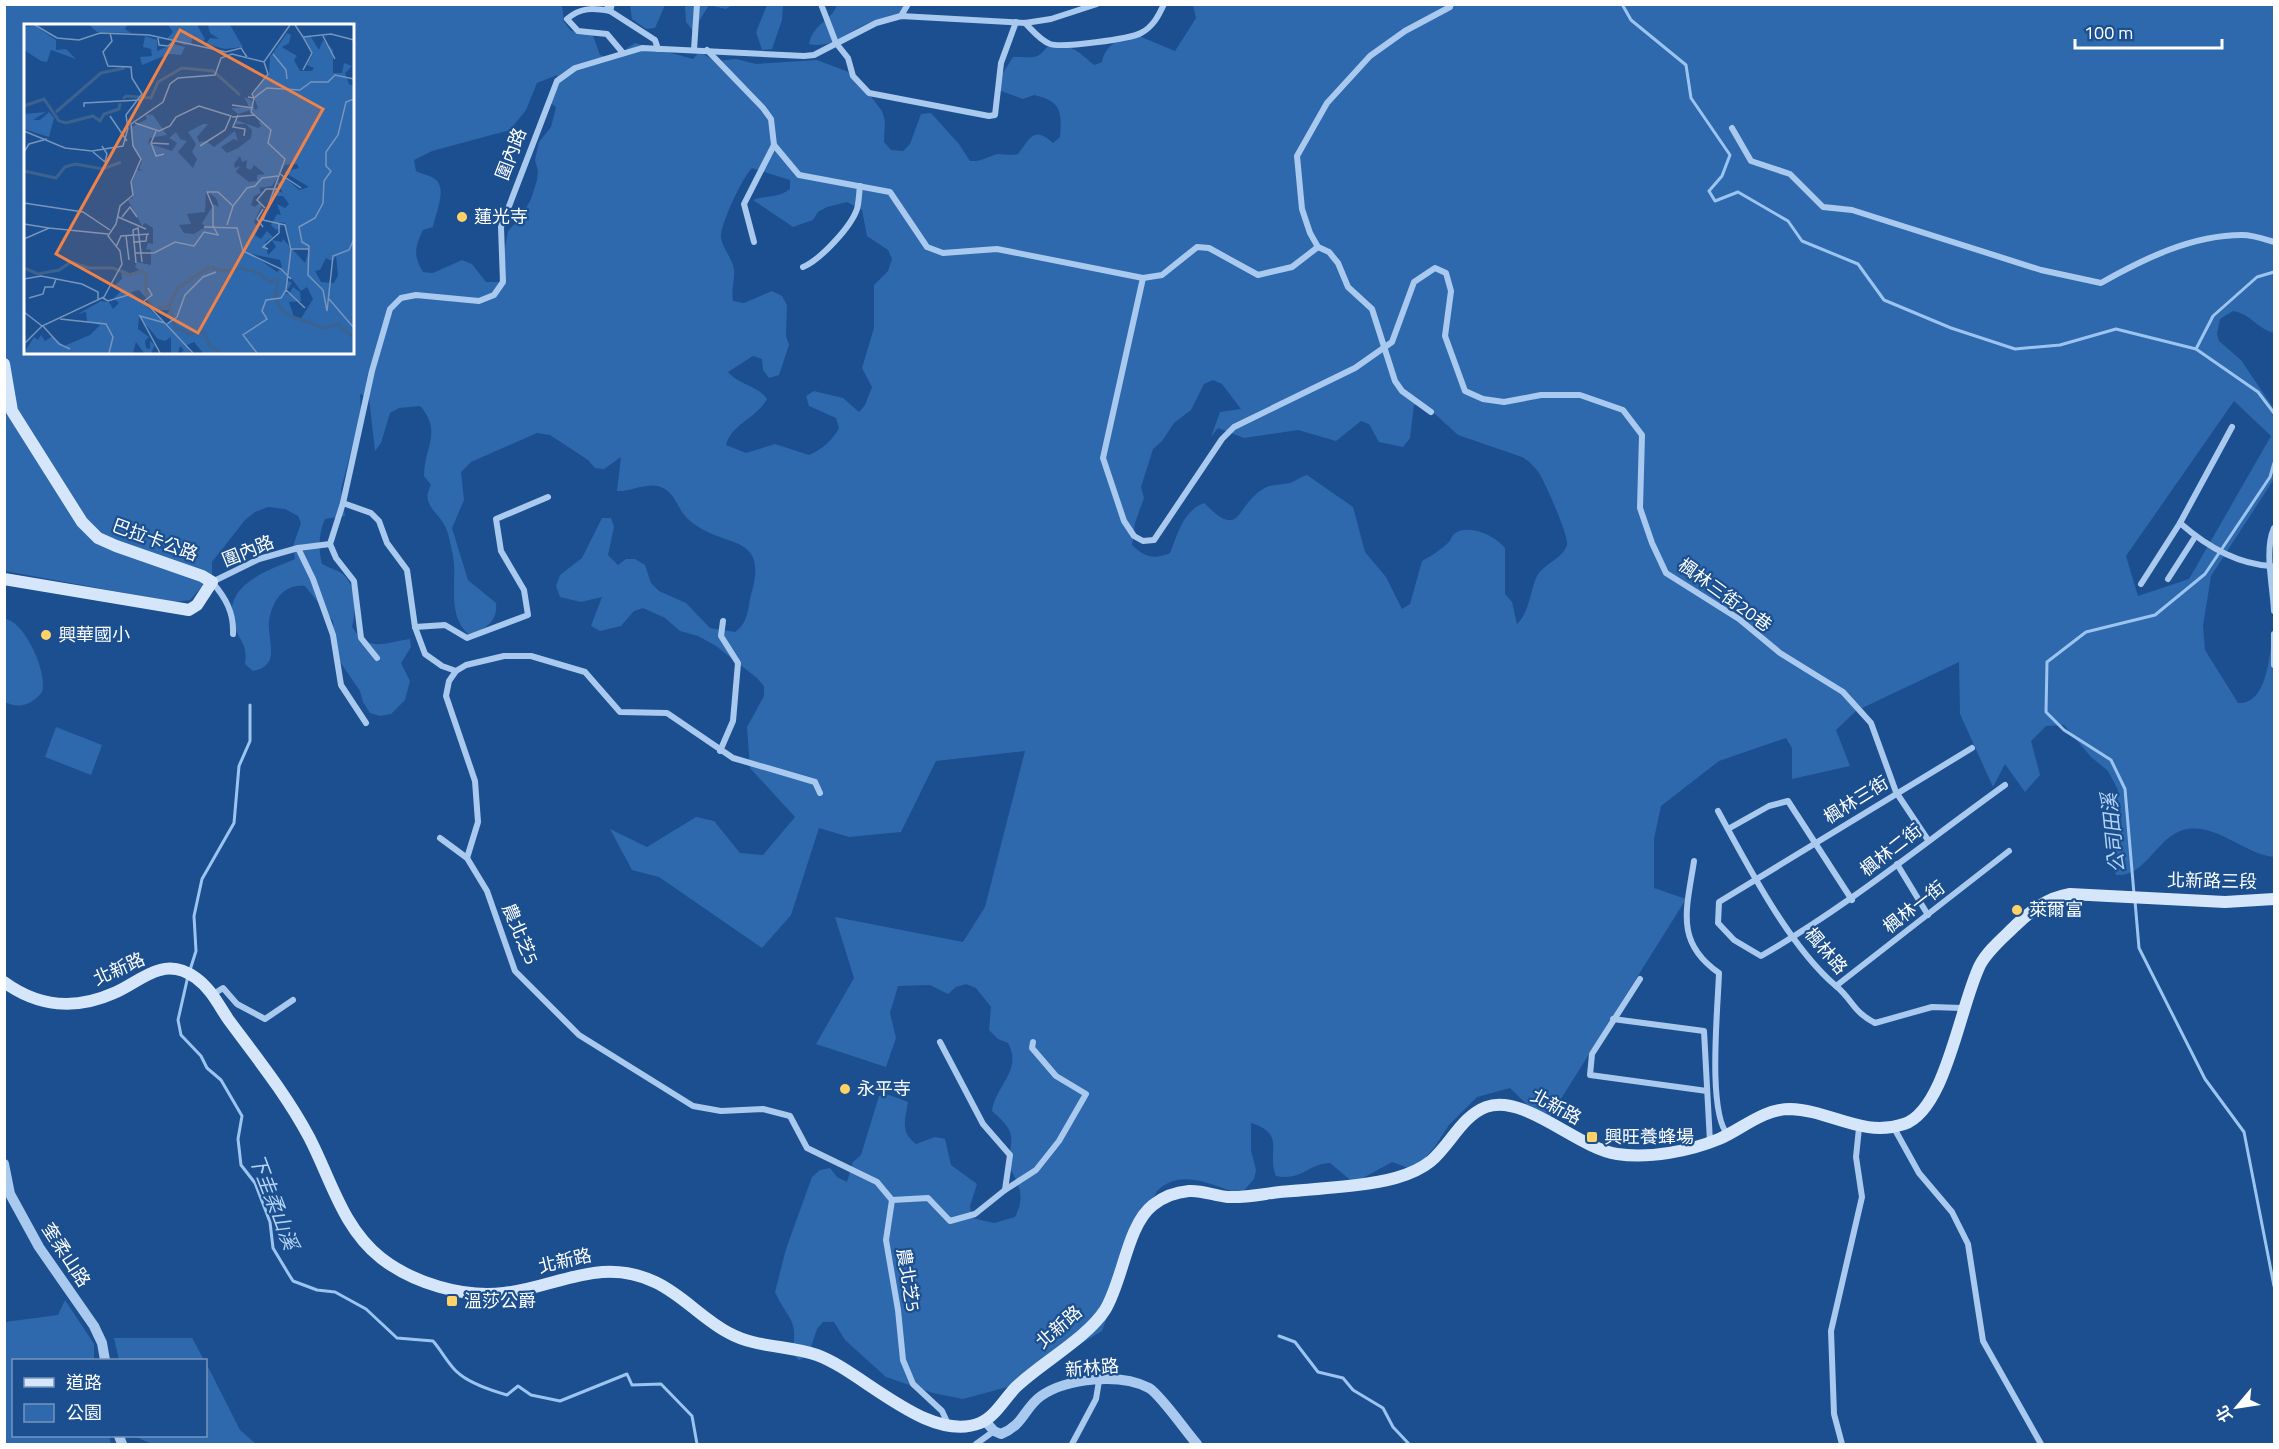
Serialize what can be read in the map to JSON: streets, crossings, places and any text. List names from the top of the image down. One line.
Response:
{"streets":{"main road":["巴拉卡公路","北新路三段","北新路"],"street":["圍內路","楓林三街20巷","楓林三街","楓林二街","楓林一街","農北芝5","楓林路","奎柔山路","新林路"]},"crossings":[["圍內路","巴拉卡公路"],["楓林三街20巷","楓林三街"],["楓林三街","楓林二街"],["楓林三街","楓林路"],["楓林二街","楓林路"],["北新路三段","北新路"],["楓林一街","楓林路"],["農北芝5","北新路"],["楓林路","北新路"],["北新路","新林路"]],"water":["公司田溪","下圭柔山溪"],"places":{"other":["蓮光寺","興華國小","萊爾富","永平寺"],"transit":["興旺養蜂場","溫莎公爵"]},"legend":["道路","公園"],"scale_bar":"100 m","north":"bottom left"}
